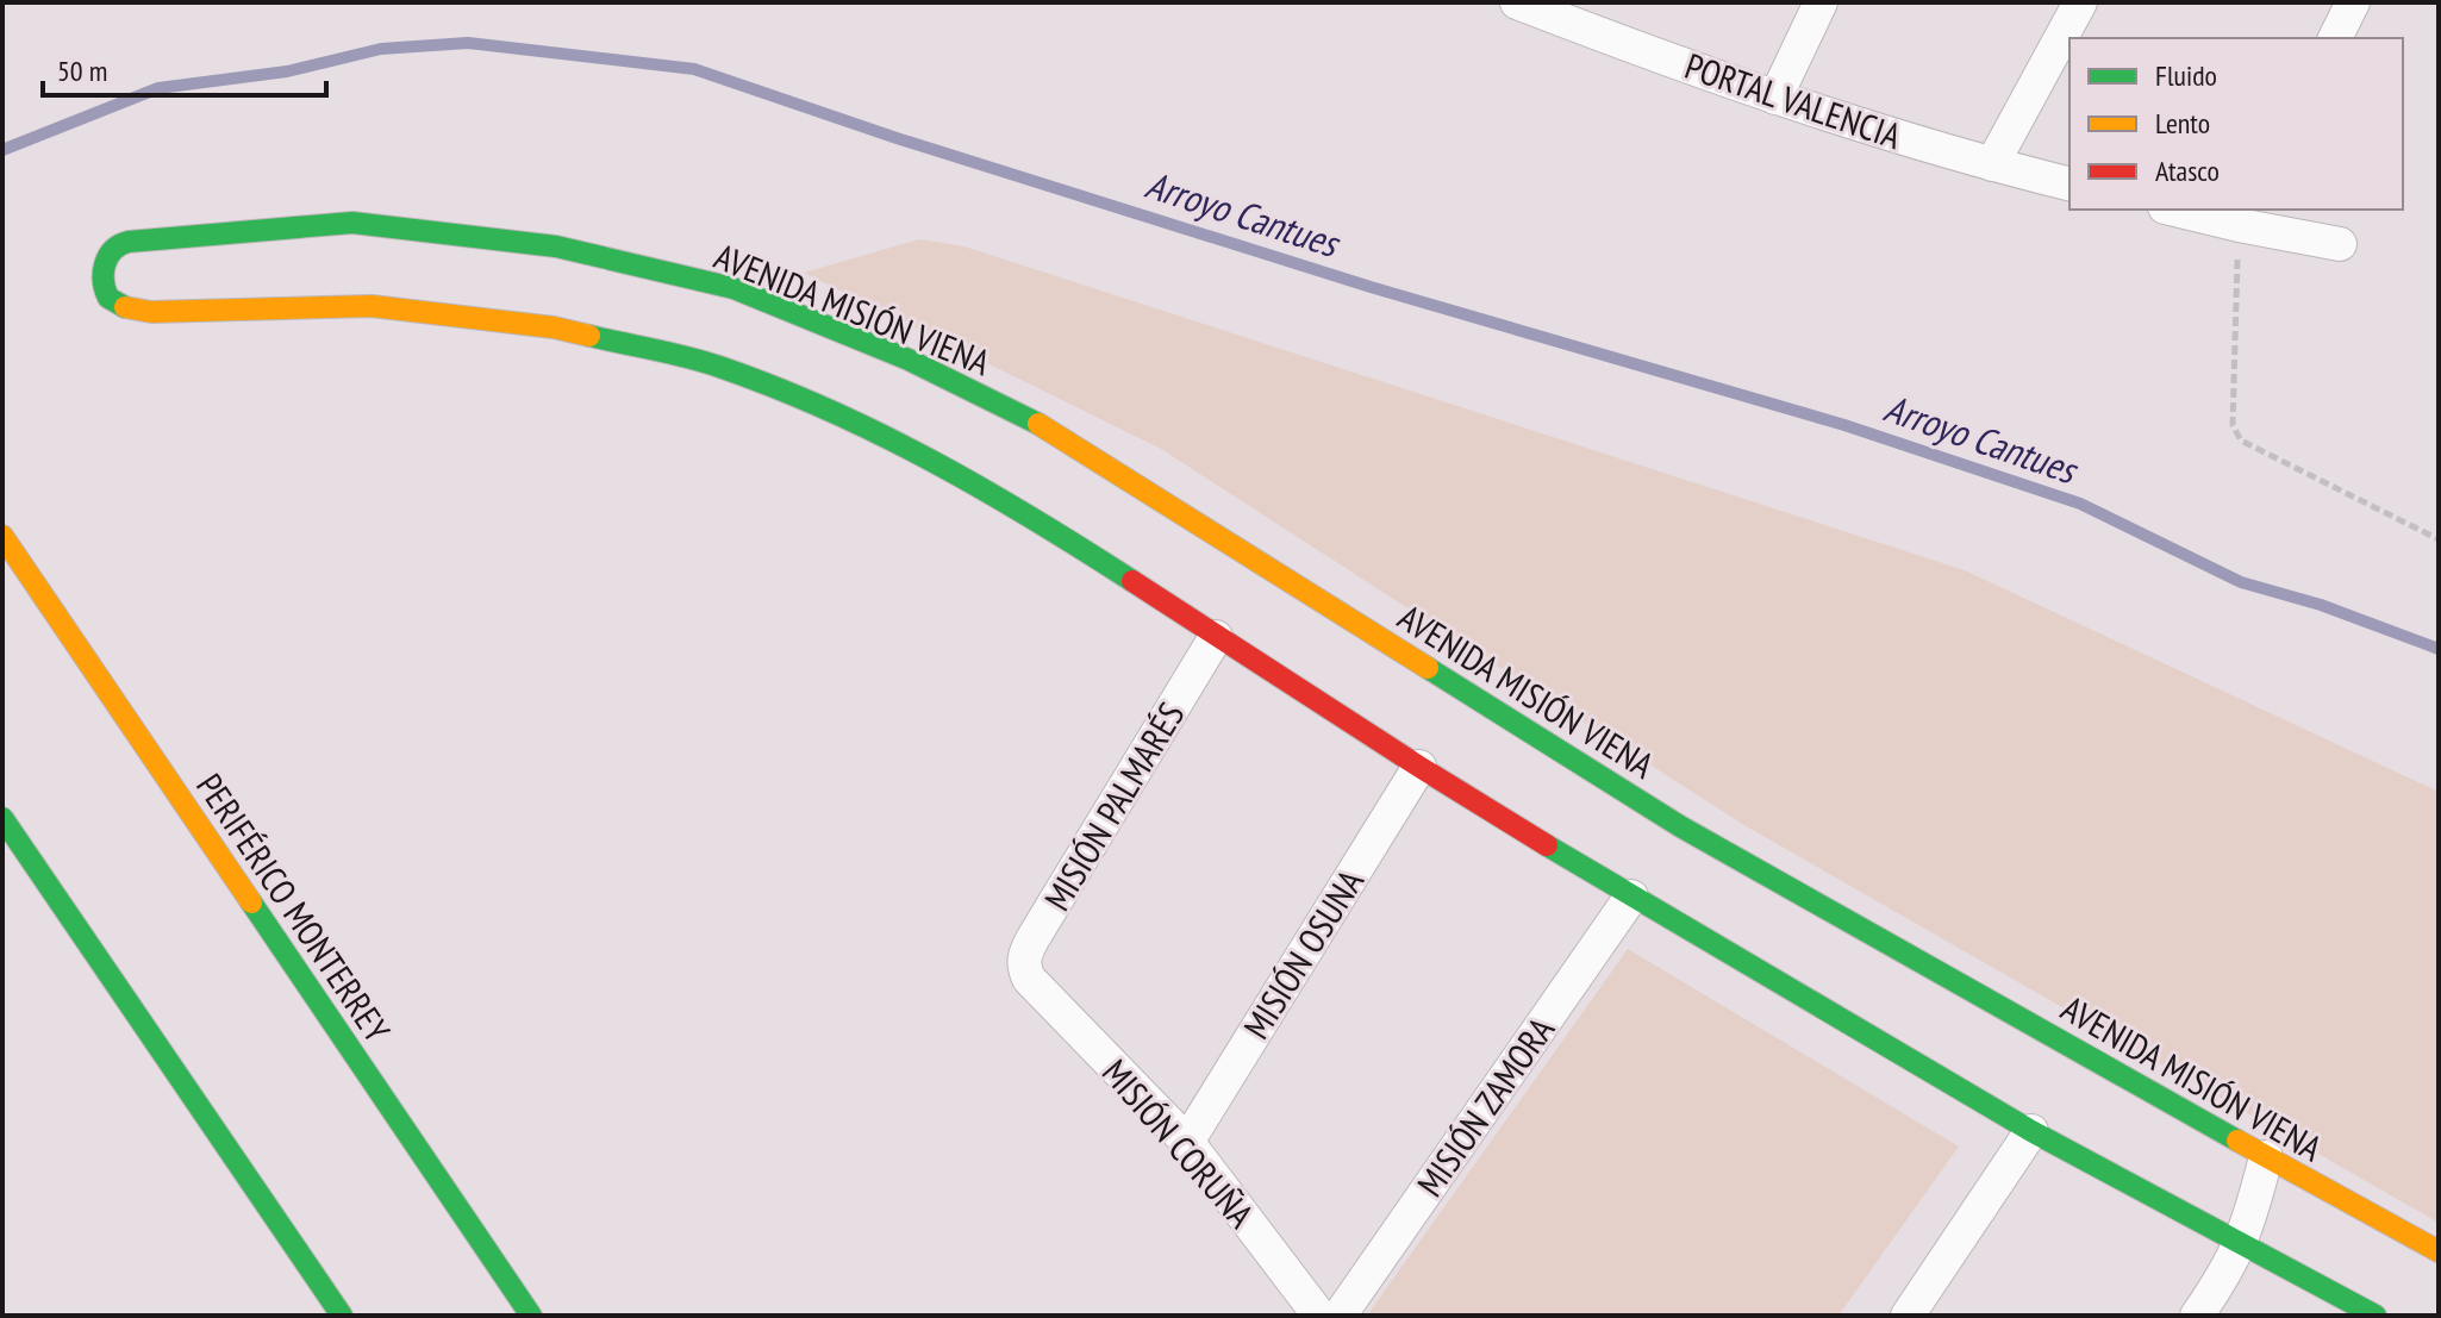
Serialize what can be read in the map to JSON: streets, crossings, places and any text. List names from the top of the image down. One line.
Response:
{"streets":{"main road":["AVENIDA MISIÓN VIENA","PERIFÉRICO MONTERREY"],"street":["PORTAL VALENCIA","MISIÓN PALMARÉS","MISIÓN OSUNA","MISIÓN ZAMORA","MISIÓN CORUÑA"]},"crossings":[["AVENIDA MISIÓN VIENA","MISIÓN PALMARÉS"],["AVENIDA MISIÓN VIENA","MISIÓN OSUNA"],["AVENIDA MISIÓN VIENA","MISIÓN ZAMORA"],["MISIÓN PALMARÉS","MISIÓN CORUÑA"],["MISIÓN OSUNA","MISIÓN CORUÑA"]],"water":["Arroyo Cantues"],"legend":["Fluido","Lento","Atasco"],"scale_bar":"50 m"}
